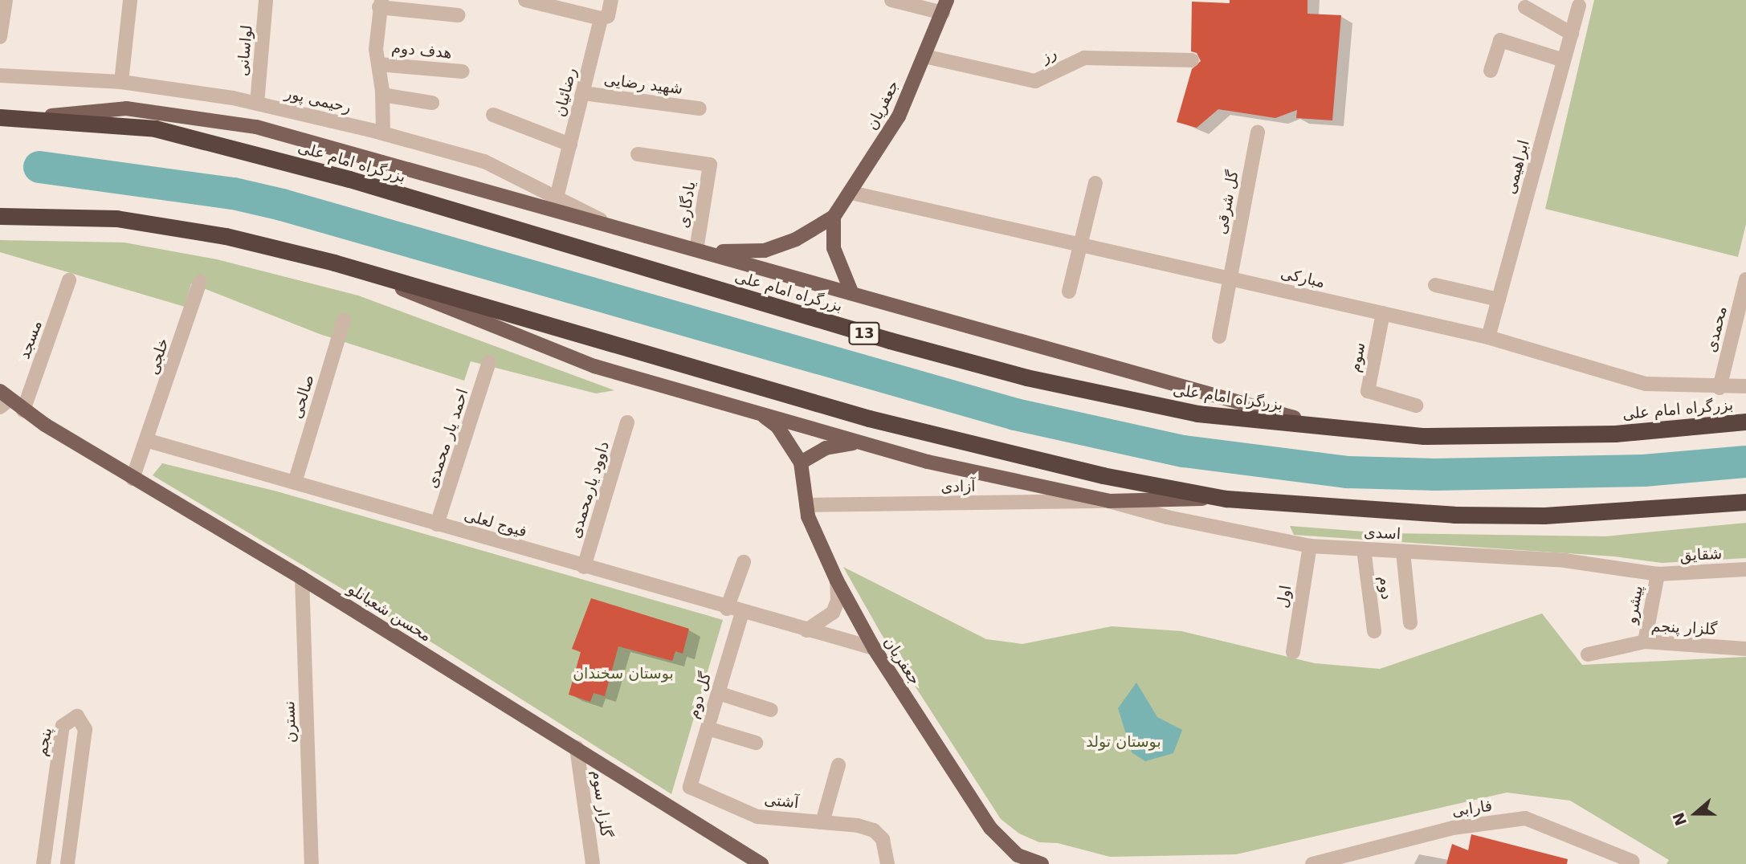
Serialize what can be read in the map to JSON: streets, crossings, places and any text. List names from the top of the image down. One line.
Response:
{"streets":{"highway":["بزرگراه امام علی","13"],"main road":["جعفریان","محسن شعبانلو"],"street":["لواسانی","هدف دوم","رز","شهید رضایی","رضائیان","رحیمی پور","ابراهیمی","گل شرقی","یادگاری","مبارکی","محمدی","مسجد","خلجی","سوم","صالحی","احمد یار محمدی","آزادی","داوود یارمحمدی","فیوج لعلی","اسدی","شقایق","دوم","اول","پیشرو","گلزار پنجم","گل دوم","نسترن","پنجم","آشتی","گلزار سوم","فارابی"]},"crossings":[["لواسانی","رحیمی پور"],["رز","جعفریان"],["شهید رضایی","رضائیان"],["رضائیان","رحیمی پور"],["جعفریان","یادگاری"],["جعفریان","مبارکی"],["جعفریان","آزادی"],["جعفریان","فیوج لعلی"],["ابراهیمی","مبارکی"],["گل شرقی","مبارکی"],["مبارکی","محمدی"],["مبارکی","سوم"],["مسجد","محسن شعبانلو"],["خلجی","فیوج لعلی"],["صالحی","فیوج لعلی"],["احمد یار محمدی","فیوج لعلی"],["آزادی","اسدی"],["داوود یارمحمدی","فیوج لعلی"],["فیوج لعلی","گل دوم"],["اسدی","شقایق"],["اسدی","دوم"],["اسدی","اول"],["اسدی","پیشرو"],["شقایق","پیشرو"],["پیشرو","گلزار پنجم"],["محسن شعبانلو","نسترن"],["محسن شعبانلو","گلزار سوم"],["گل دوم","آشتی"]],"parks":["بوستان سخندان","بوستان تولد"],"north":"left"}
